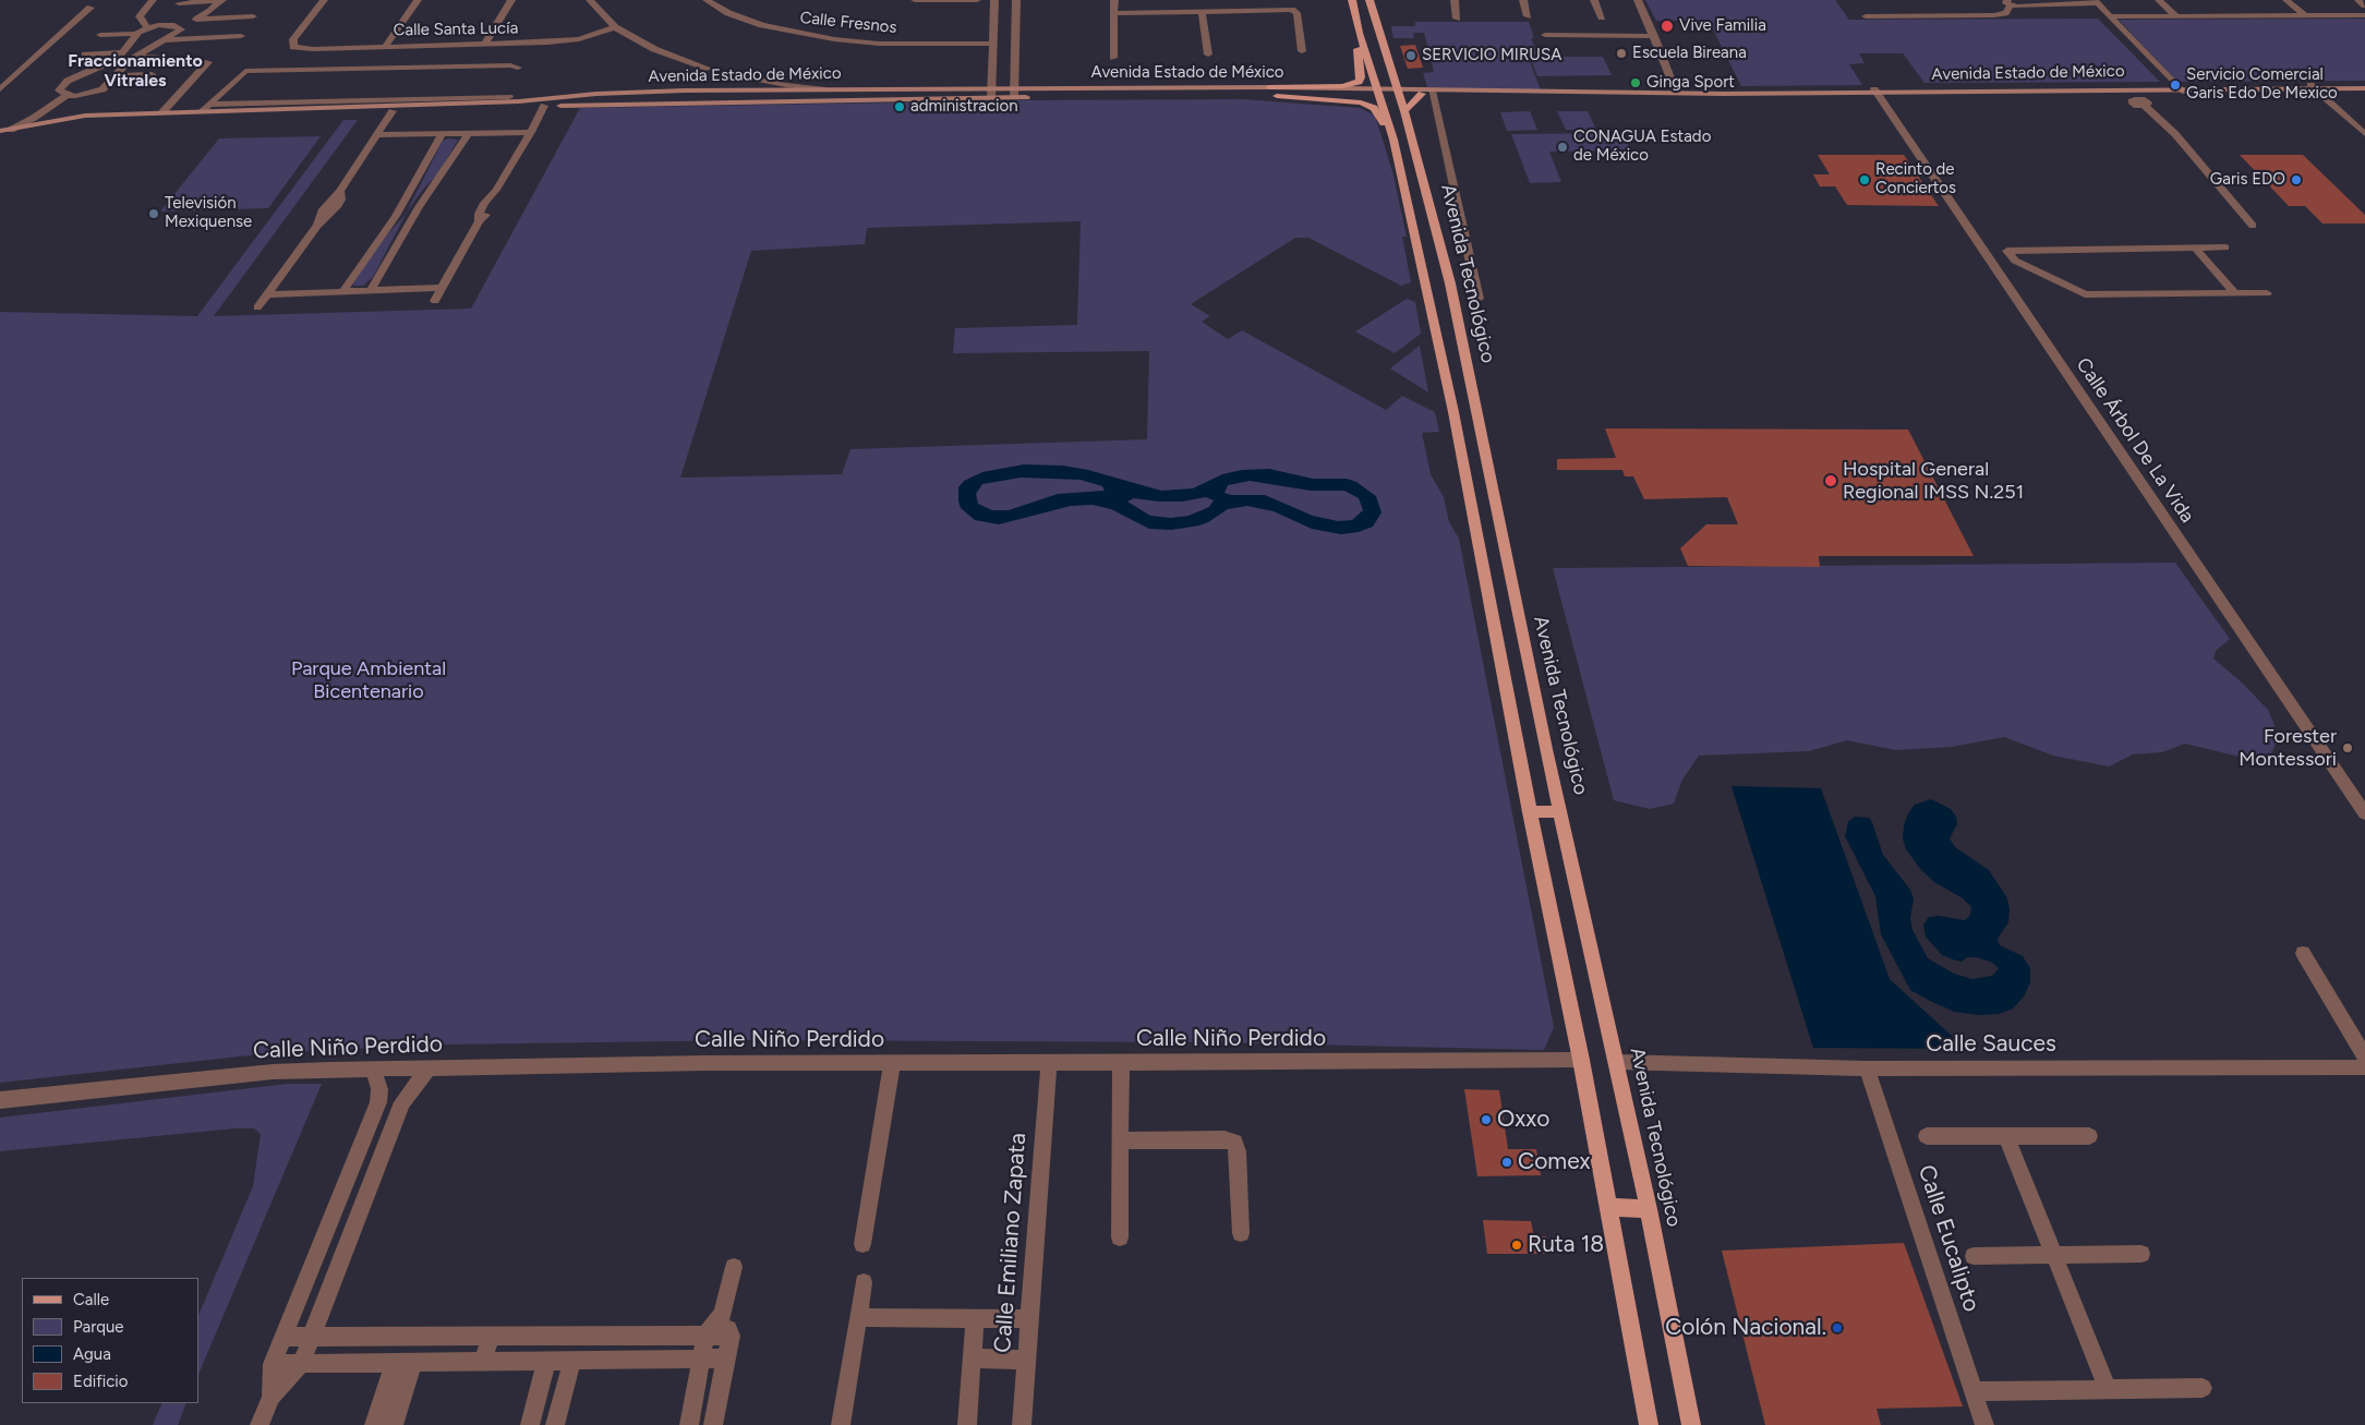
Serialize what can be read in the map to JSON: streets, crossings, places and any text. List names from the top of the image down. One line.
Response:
{"streets":{"main road":["Avenida Estado de México","Avenida Tecnológico"],"street":["Calle Fresnos","Calle Santa Lucía","Calle Árbol De La Vida","Calle Niño Perdido","Calle Sauces","Calle Eucalipto","Calle Emiliano Zapata"]},"crossings":[["Avenida Estado de México","Avenida Tecnológico"],["Avenida Estado de México","Calle Árbol De La Vida"],["Avenida Tecnológico","Calle Sauces"],["Calle Niño Perdido","Calle Emiliano Zapata"],["Calle Sauces","Calle Eucalipto"]],"districts":["Fraccionamiento Vitrales"],"parks":["Parque Ambiental Bicentenario"],"places":["Vive Familia","Escuela Bireana","SERVICIO MIRUSA","Ginga Sport","Servicio Comercial Garis Edo De Mexico","administracion","CONAGUA Estado de México","Recinto de Conciertos","Garis EDO","Televisión Mexiquense","Hospital General Regional IMSS N.251","Forester Montessori","Oxxo","Comex","Ruta 18","Colón Nacional."],"legend":["Calle","Parque","Agua","Edificio"]}
